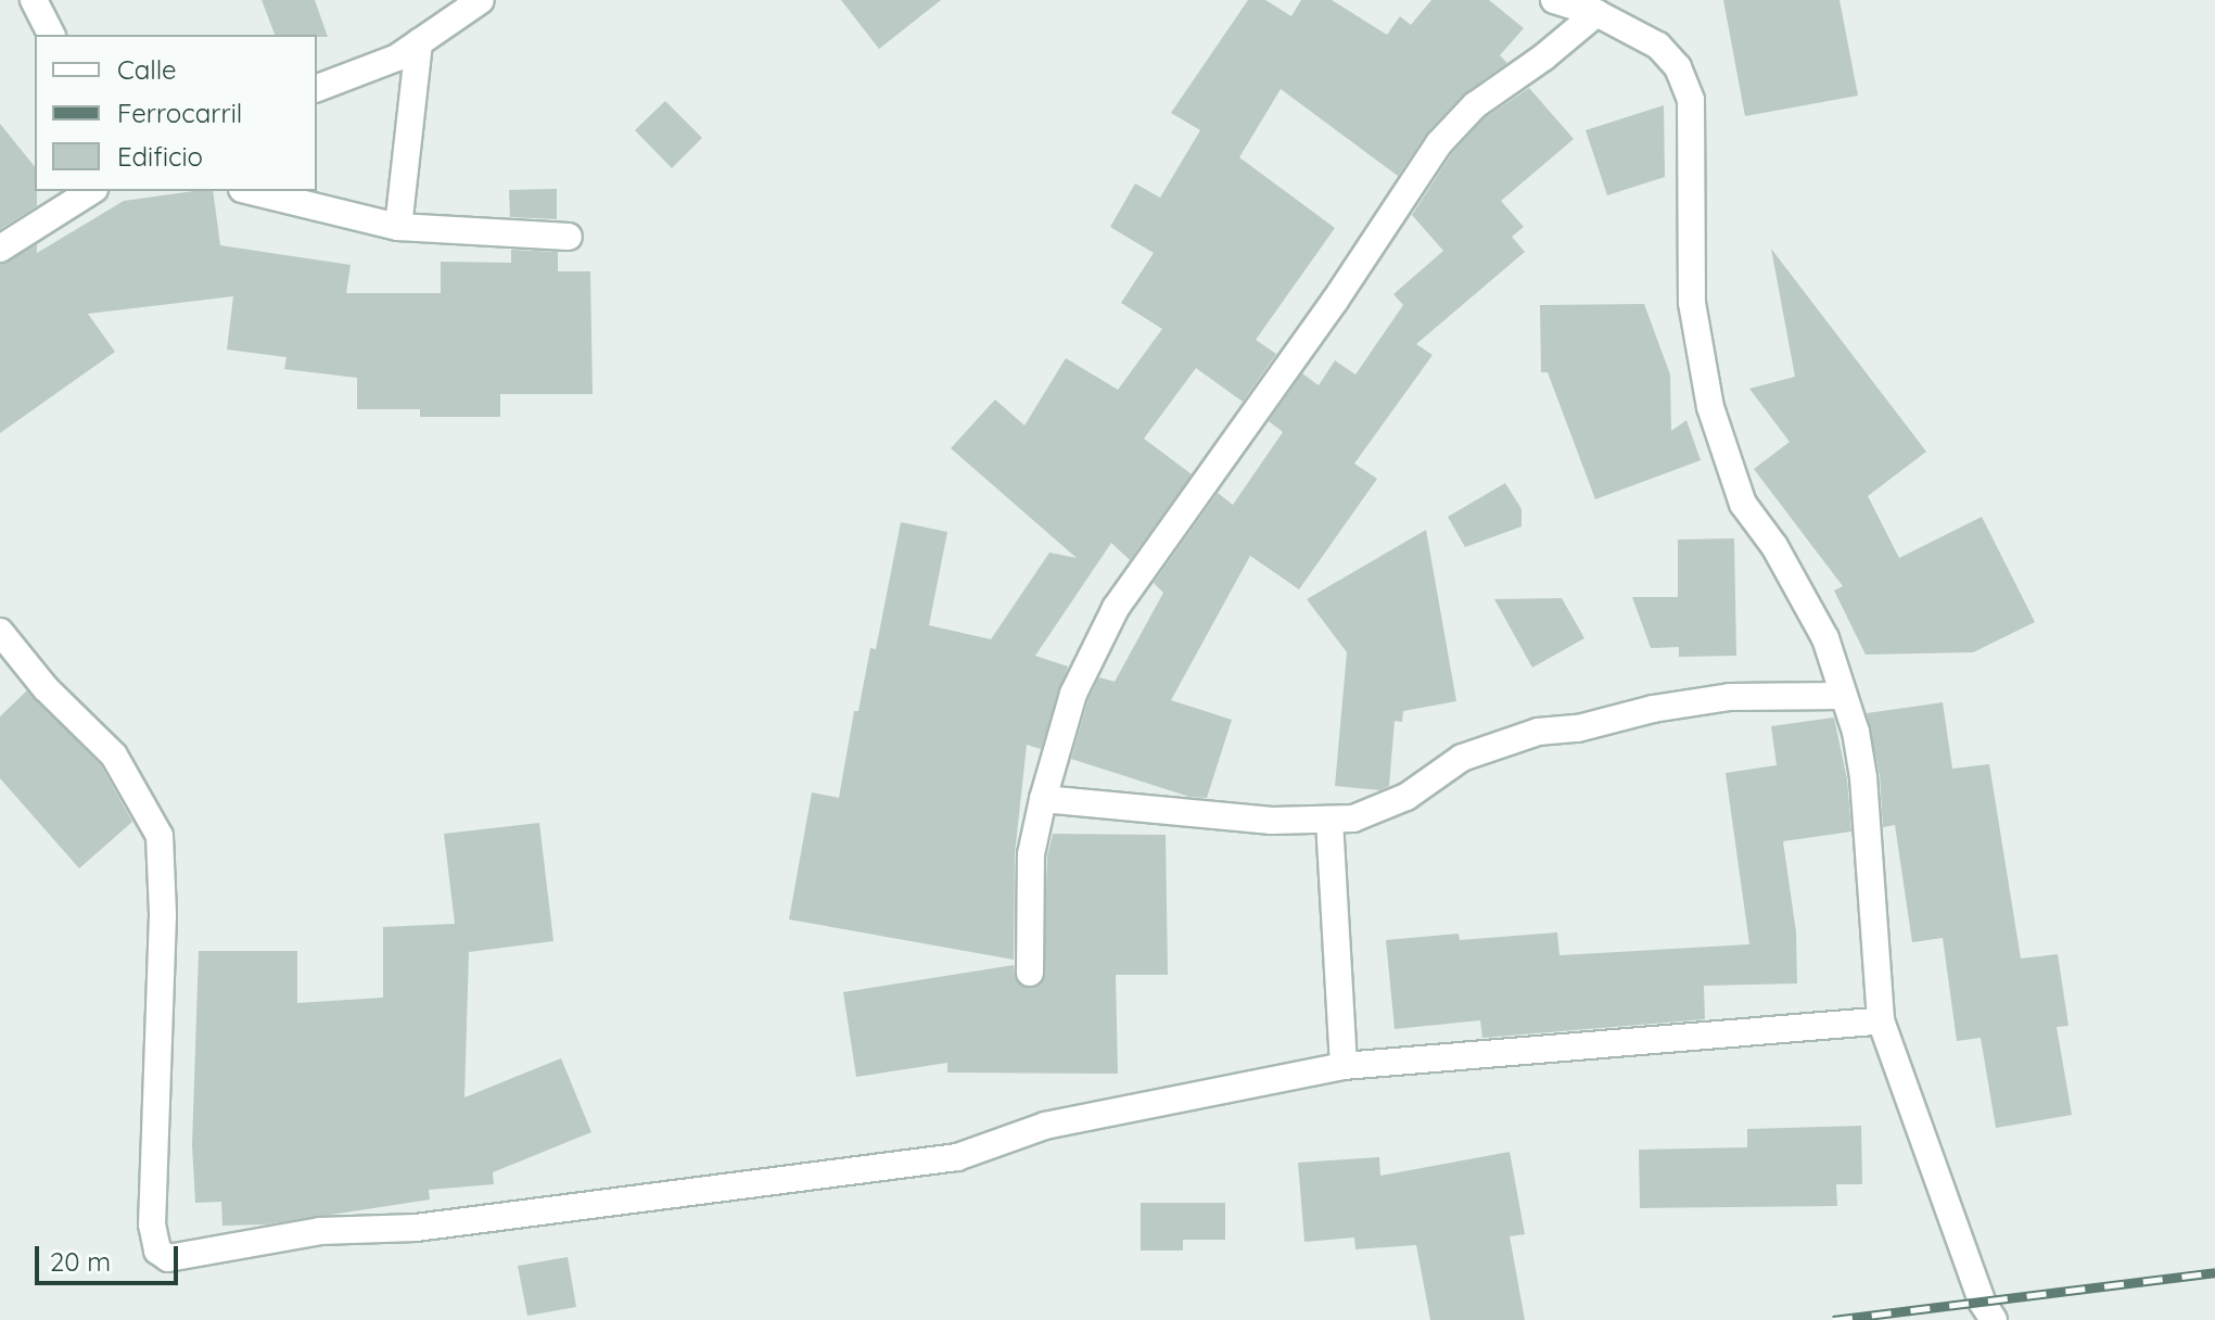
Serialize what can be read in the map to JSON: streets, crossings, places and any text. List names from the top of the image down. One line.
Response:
{"legend":["Calle","Ferrocarril","Edificio"],"scale_bar":"20 m"}
